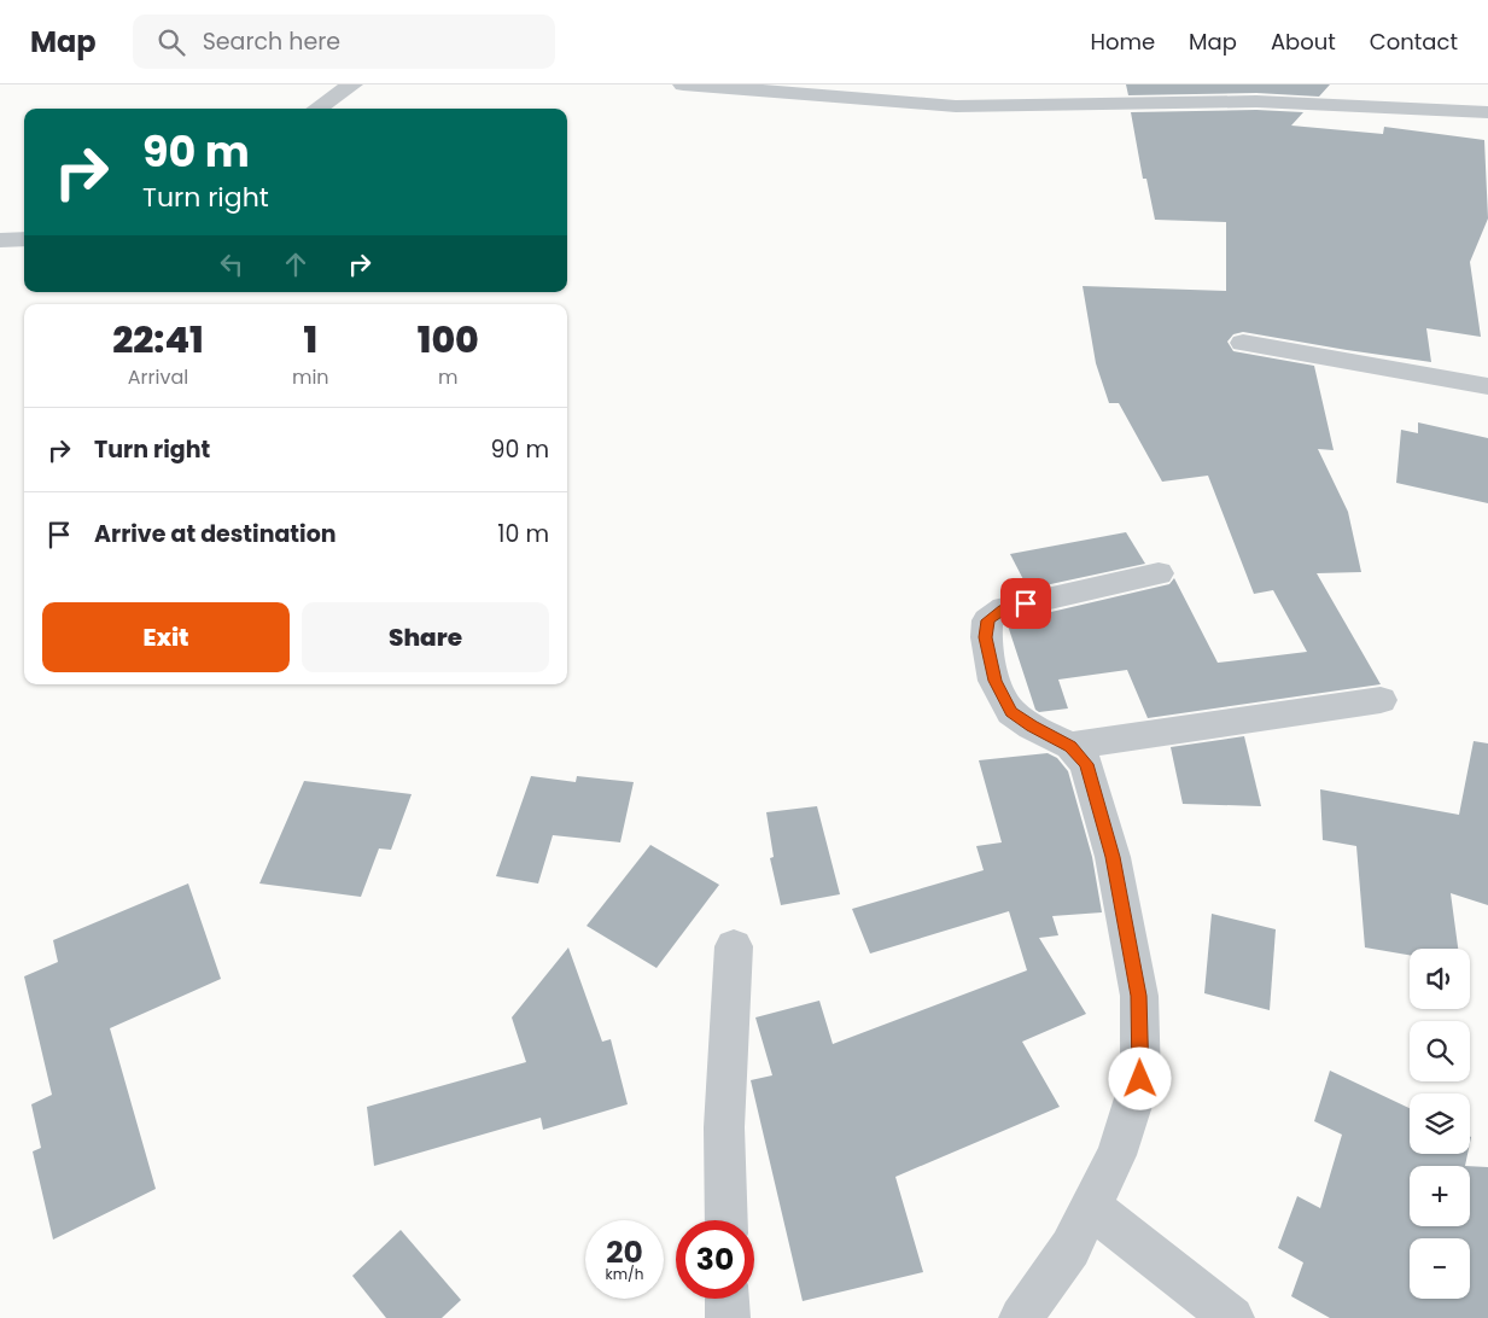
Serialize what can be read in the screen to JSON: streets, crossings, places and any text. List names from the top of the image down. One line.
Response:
{"page":{"header":"Map","search":"Search here","nav":["Home","Map","About","Contact"],"turn":["90 m","Turn right"],"eta":["22:41","Arrival","1","min","100","m"],"list":[{"name":"Turn right","value":"90 m"},{"name":"Arrive at destination","value":"10 m"}],"buttons":["Exit","Share"],"map_buttons":["+","−"],"speed":"20 km/h","limit":"30"}}
